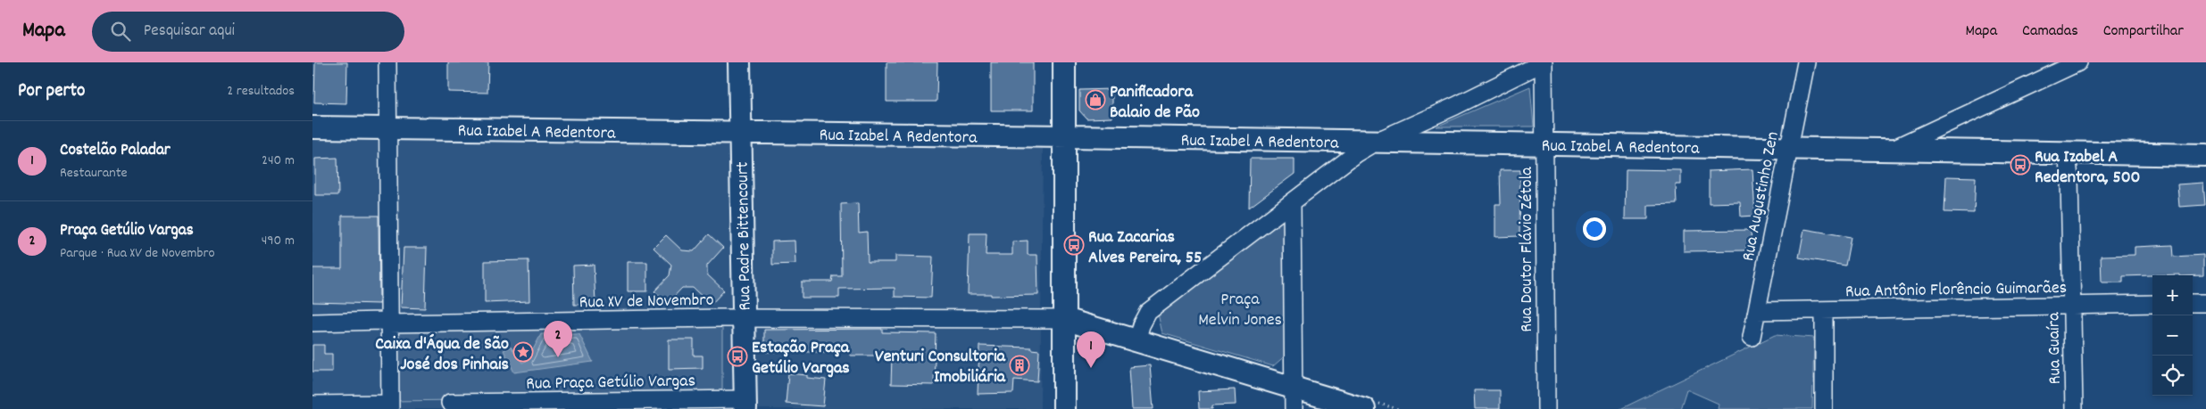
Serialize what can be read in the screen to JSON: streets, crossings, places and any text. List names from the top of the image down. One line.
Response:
{"streets":{"main road":["Rua Izabel A Redentora","Rua Padre Bittencourt"],"street":["Rua Augustinho Zen","Rua Doutor Flávio Zétola","Rua Antônio Florêncio Guimarães","Rua XV de Novembro","Rua Guaíra","Rua Praça Getúlio Vargas"]},"crossings":[["Rua Izabel A Redentora","Rua Augustinho Zen"],["Rua Izabel A Redentora","Rua Padre Bittencourt"],["Rua Izabel A Redentora","Rua Doutor Flávio Zétola"],["Rua Izabel A Redentora","Rua Guaíra"],["Rua Augustinho Zen","Rua Antônio Florêncio Guimarães"],["Rua Padre Bittencourt","Rua XV de Novembro"],["Rua Padre Bittencourt","Rua Praça Getúlio Vargas"],["Rua Antônio Florêncio Guimarães","Rua Guaíra"]],"parks":["Praça Melvin Jones"],"places":{"shop":["Panificadora Balaio de Pão"],"bus stop":["Rua Izabel A Redentora, 500","Rua Zacarias Alves Pereira, 55","Estação Praça Getúlio Vargas"],"place":["Caixa d'Água de São José dos Pinhais"],"building":["Venturi Consultoria Imobiliária"]},"page":{"header":"Mapa","search":"Pesquisar aqui","nav":["Mapa","Camadas","Compartilhar"],"heading":["Por perto","2 resultados"],"list":[{"mark":"1","name":"Costelão Paladar","note":"Restaurante","value":"240 m"},{"mark":"2","name":"Praça Getúlio Vargas","note":"Parque · Rua XV de Novembro","value":"490 m"}],"map_buttons":["+","−"],"pins":["2","1"]}}
